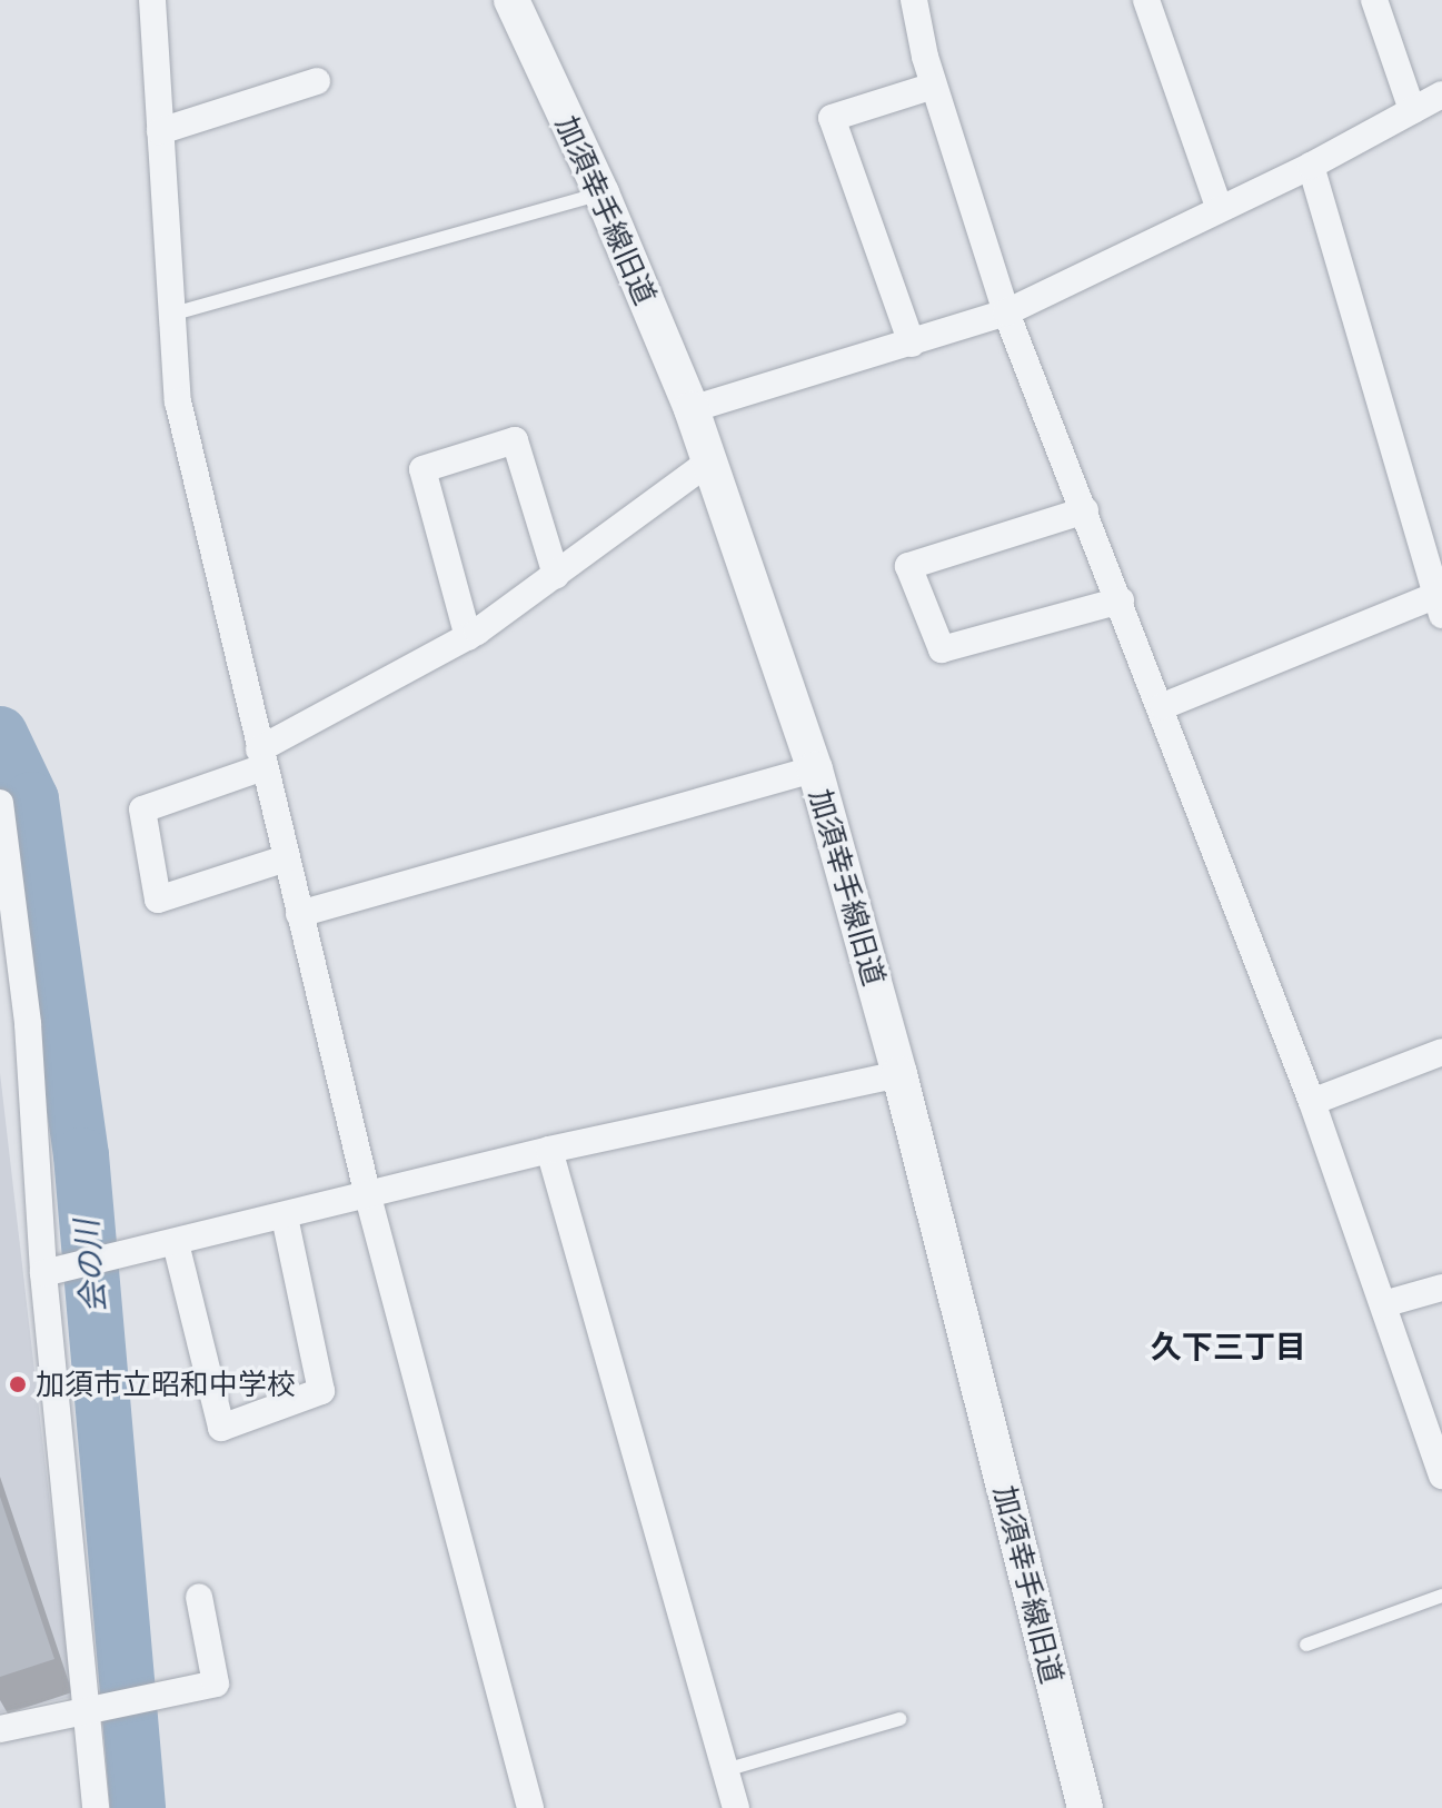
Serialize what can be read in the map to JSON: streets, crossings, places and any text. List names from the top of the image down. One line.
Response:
{"streets":{"street":["加須幸手線旧道"]},"districts":["久下三丁目"],"water":["会の川"],"places":["加須市立昭和中学校"]}
